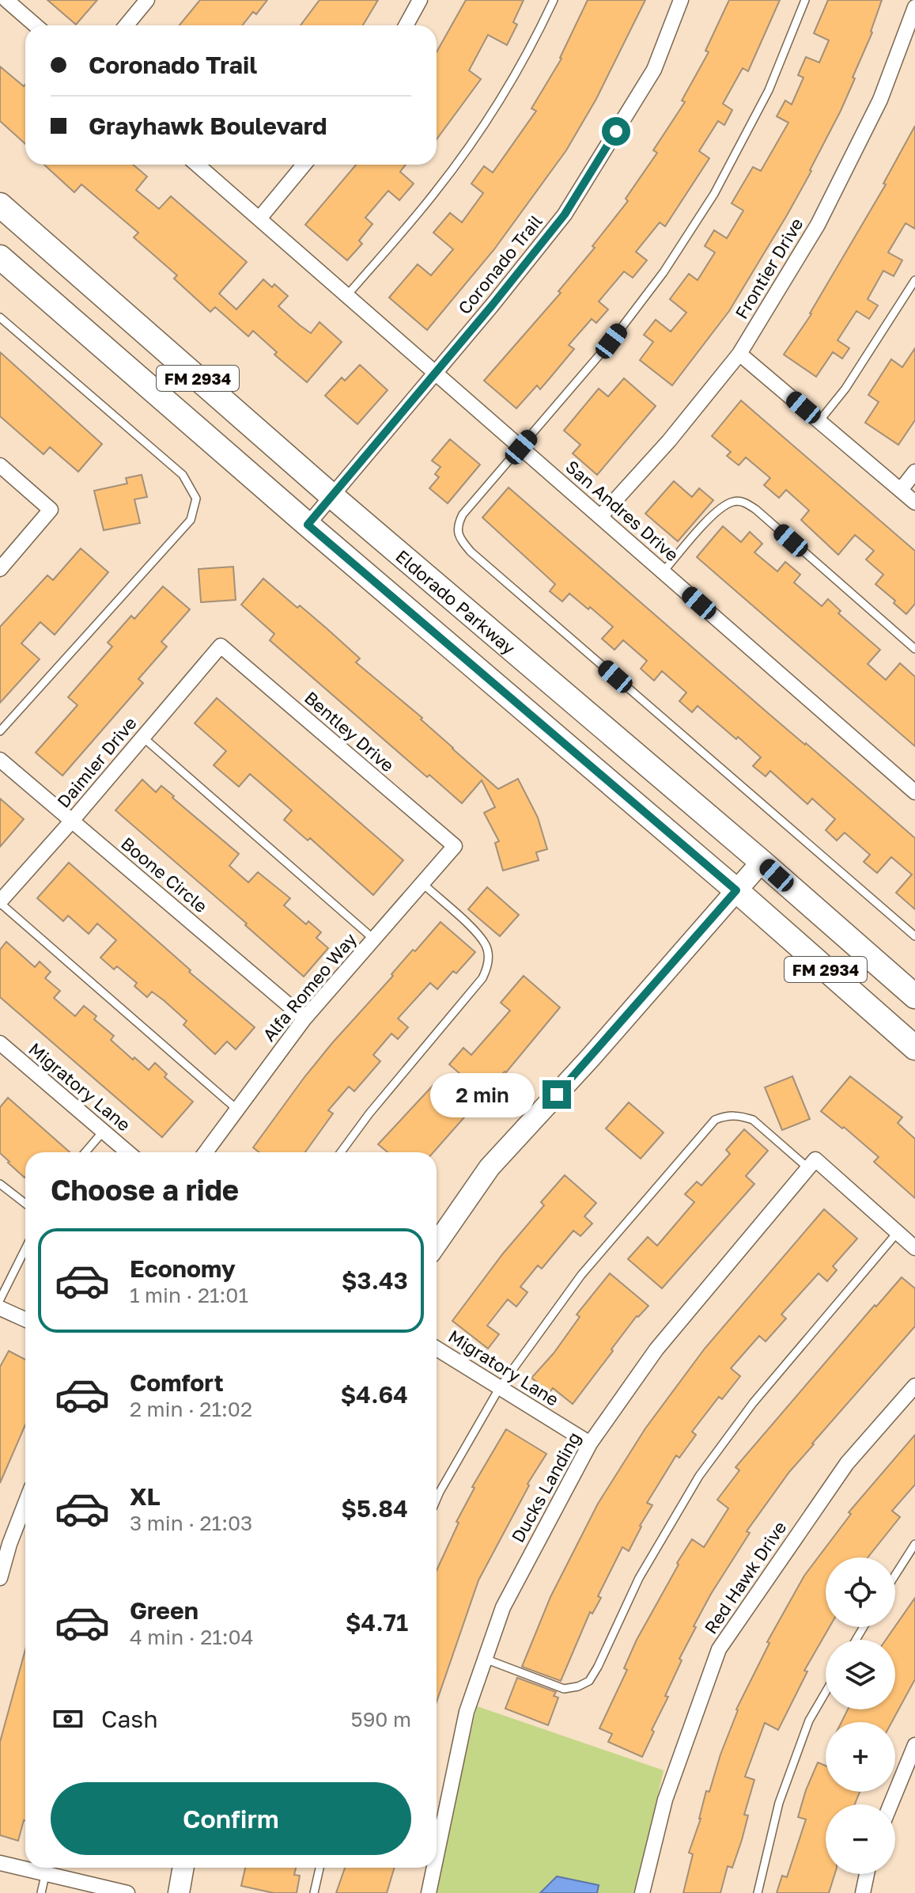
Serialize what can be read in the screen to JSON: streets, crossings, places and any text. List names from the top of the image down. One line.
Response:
{"streets":{"main road":["FM 2934","Eldorado Parkway"],"street":["Coronado Trail","Frontier Drive","San Andres Drive","Bentley Drive","Daimler Drive","Boone Circle","Alfa Romeo Way","Migratory Lane","Ducks Landing","Red Hawk Drive"]},"crossings":[["Coronado Trail","FM 2934"],["Coronado Trail","San Andres Drive"],["Coronado Trail","Eldorado Parkway"],["Frontier Drive","San Andres Drive"],["Bentley Drive","Daimler Drive"],["Bentley Drive","Alfa Romeo Way"],["Daimler Drive","Boone Circle"],["Boone Circle","Alfa Romeo Way"],["Migratory Lane","Ducks Landing"]],"page":{"banner":["Coronado Trail","Grayhawk Boulevard"],"bubble":"2 min","heading":"Choose a ride","list":[{"name":"Economy","note":"1 min · 21:01","value":"$3.43"},{"name":"Comfort","note":"2 min · 21:02","value":"$4.64"},{"name":"XL","note":"3 min · 21:03","value":"$5.84"},{"name":"Green","note":"4 min · 21:04","value":"$4.71"}],"map_buttons":["+","−"],"pay":["Cash","590 m"],"buttons":"Confirm"}}
